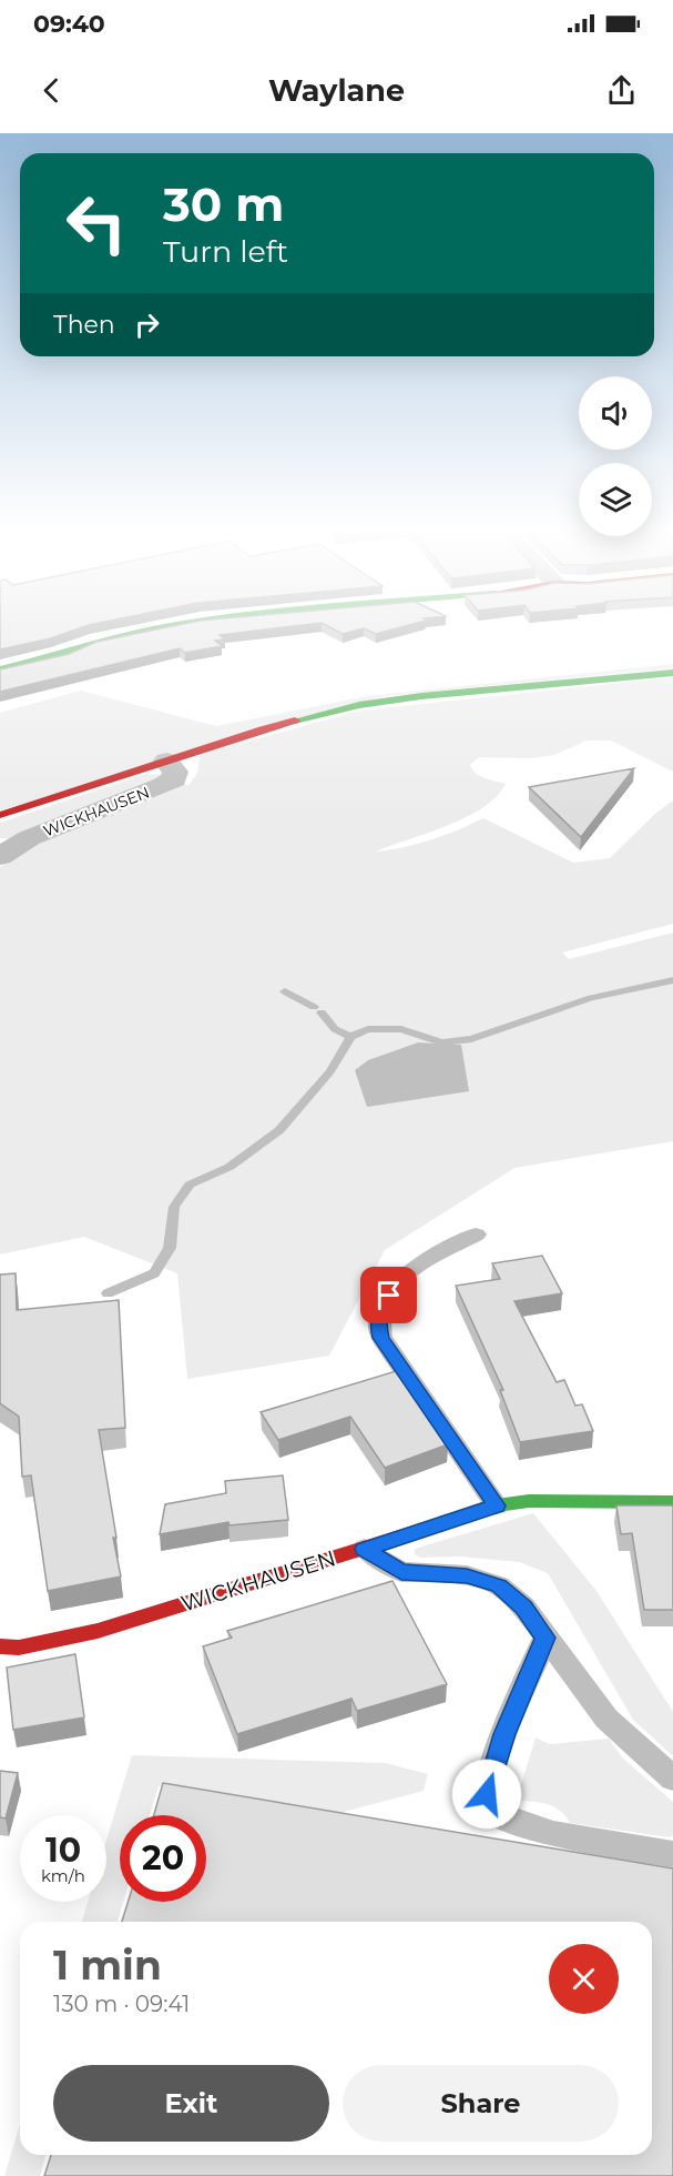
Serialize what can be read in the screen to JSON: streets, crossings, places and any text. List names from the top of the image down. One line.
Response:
{"streets":{"street":["WICKHAUSEN"]},"page":{"status":"09:40","header":"Waylane","turn":["30 m","Turn left"],"then":"Then","speed":"10 km/h","limit":"20","heading":["1 min","130 m · 09:41"],"buttons":["Exit","Share"]}}
